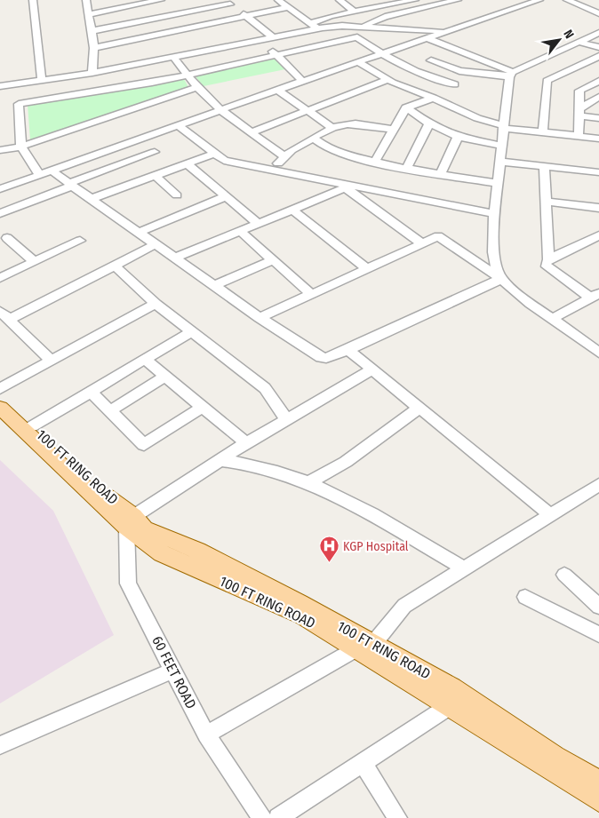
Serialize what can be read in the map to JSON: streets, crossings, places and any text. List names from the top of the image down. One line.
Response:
{"streets":{"main road":["100 FT RING ROAD"],"street":["60 FEET ROAD"]},"crossings":[["100 FT RING ROAD","60 FEET ROAD"]],"places":{"hospital":["KGP Hospital"]},"north":"top right"}
